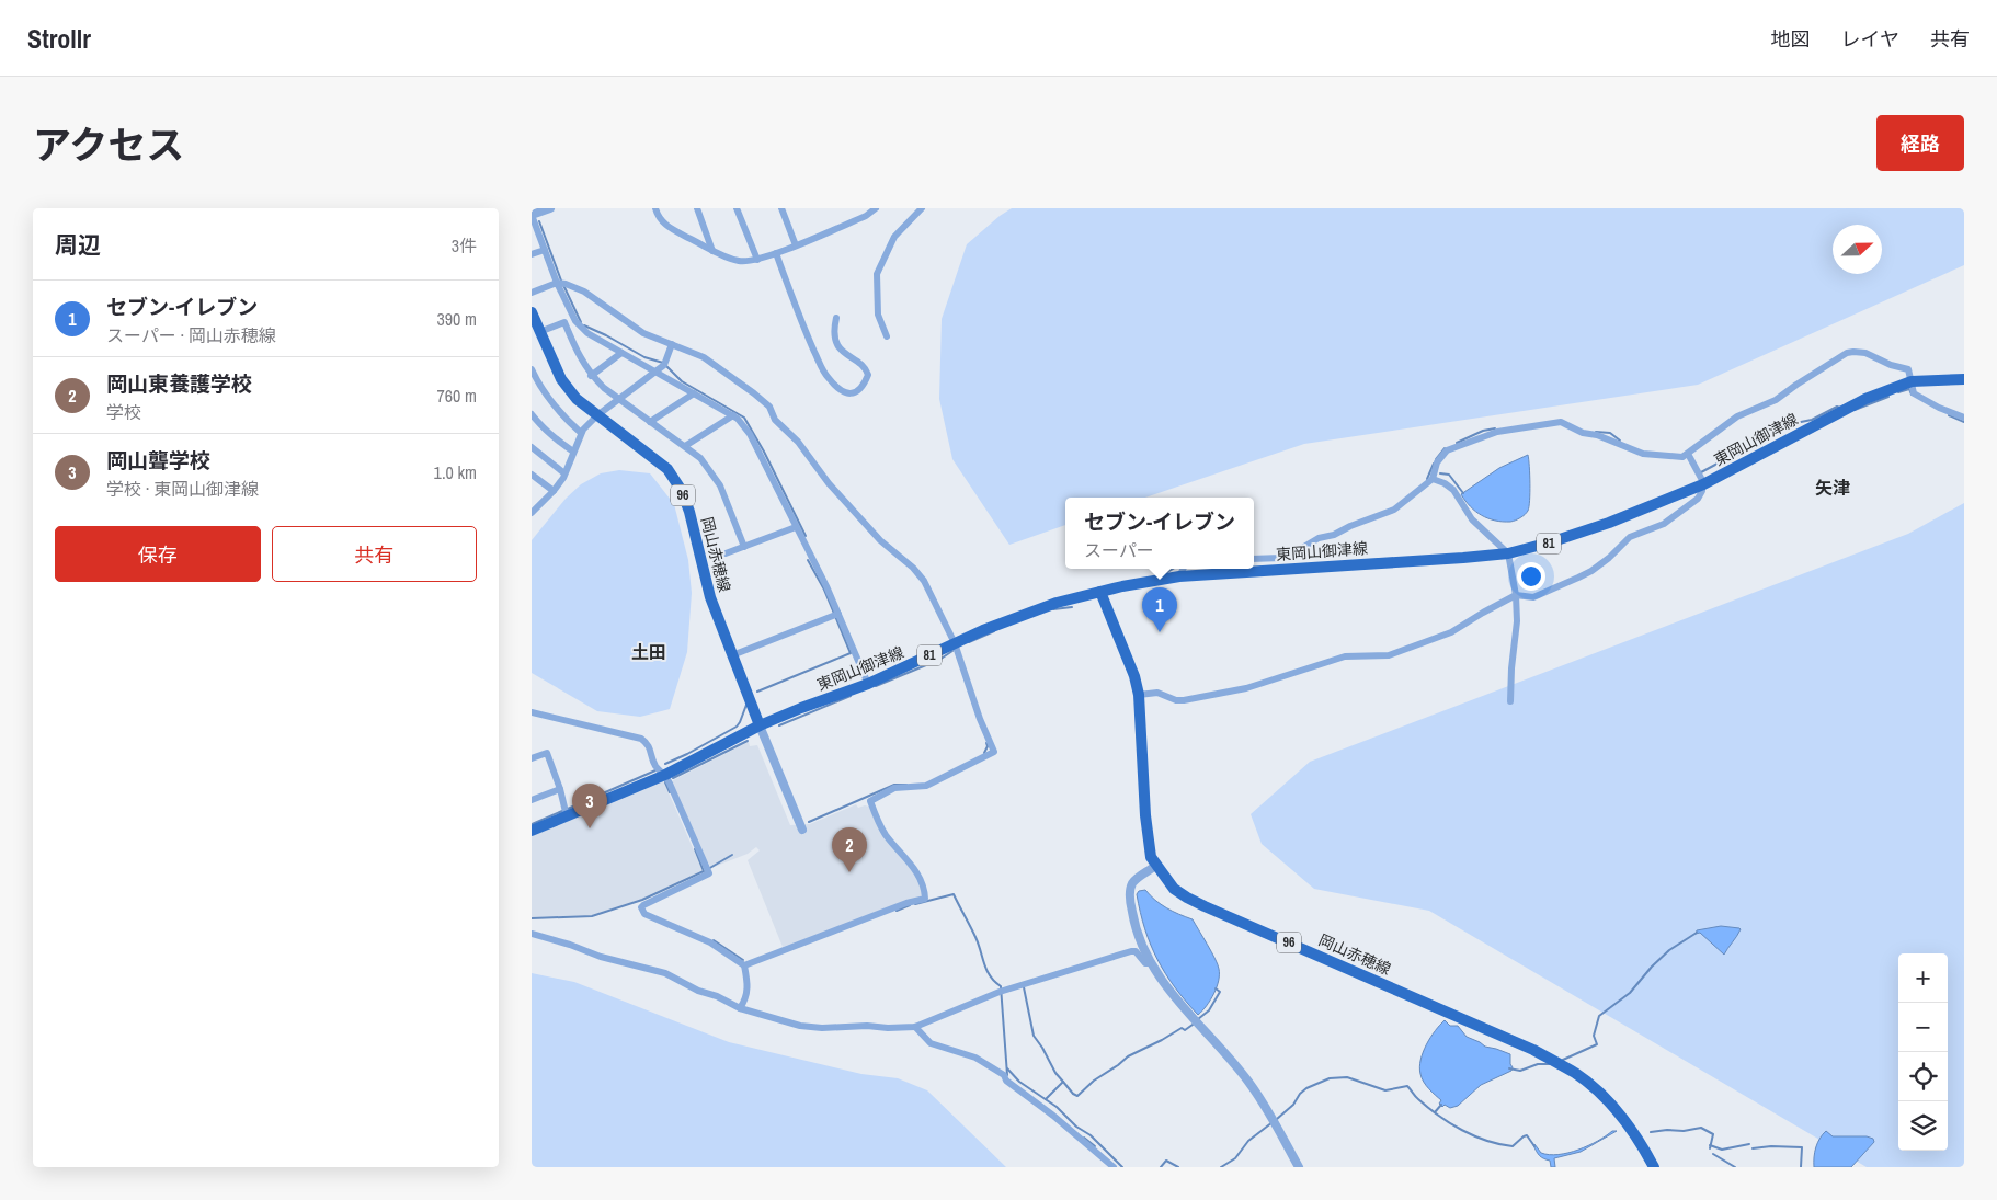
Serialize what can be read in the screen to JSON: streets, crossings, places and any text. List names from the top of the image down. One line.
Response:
{"streets":{"main road":["東岡山御津線","96","81","岡山赤穂線"]},"crossings":[["東岡山御津線","岡山赤穂線"]],"districts":["矢津","土田"],"north":"right","page":{"header":"Strollr","nav":["地図","レイヤ","共有"],"title":"アクセス","buttons":["経路",["保存","共有"]],"heading":["周辺","3件"],"list":[{"mark":"1","name":"セブン-イレブン","note":"スーパー · 岡山赤穂線","value":"390 m"},{"mark":"2","name":"岡山東養護学校","note":"学校","value":"760 m"},{"mark":"3","name":"岡山聾学校","note":"学校 · 東岡山御津線","value":"1.0 km"}],"popup":["セブン-イレブン","スーパー"],"pins":["1","3","2"],"map_buttons":["+","−"]}}
